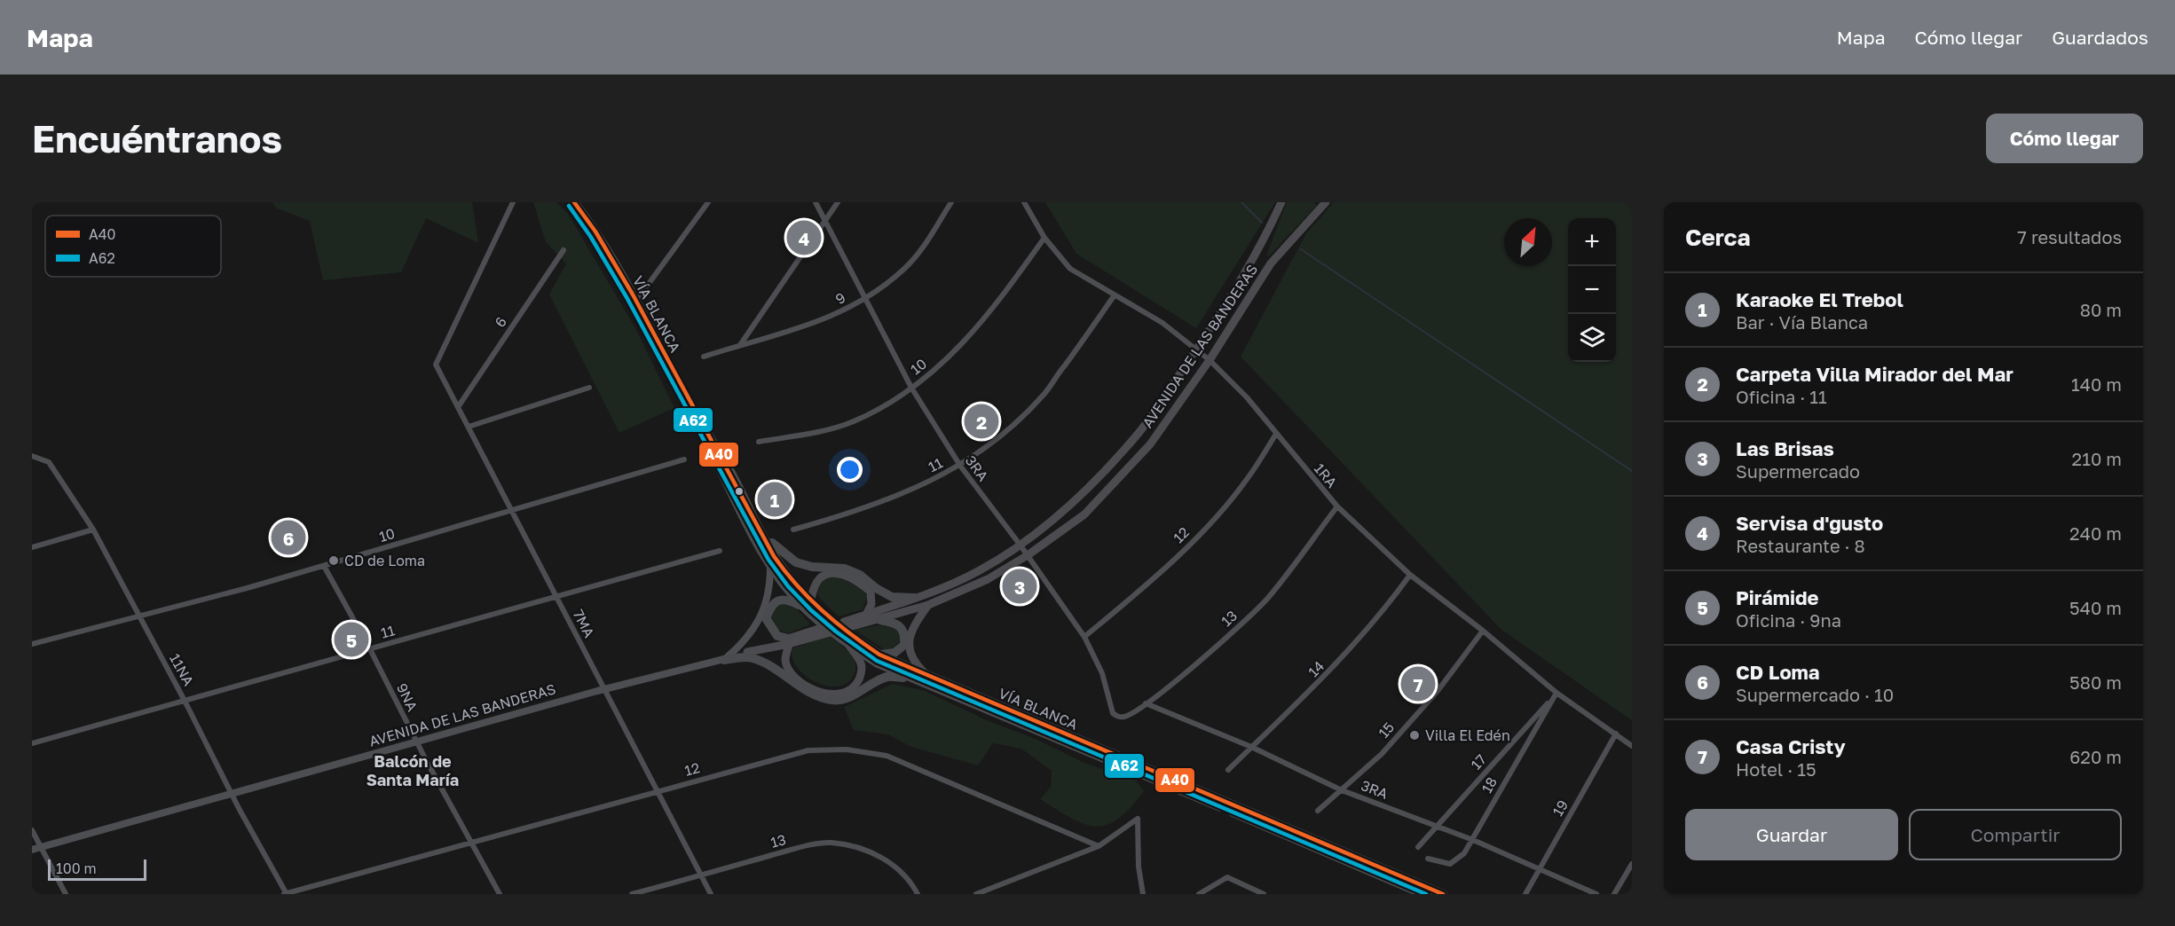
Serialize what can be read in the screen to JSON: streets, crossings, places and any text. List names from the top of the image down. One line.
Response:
{"streets":{"highway":["VÍA BLANCA"],"main road":["AVENIDA DE LAS BANDERAS"],"street":["9","6","10","11","3RA","1RA","12","13","7MA","14","11NA","9NA","15","17","18","19"]},"crossings":[["9","3RA"],["6","7MA"],["AVENIDA DE LAS BANDERAS","3RA"],["AVENIDA DE LAS BANDERAS","1RA"],["AVENIDA DE LAS BANDERAS","7MA"],["AVENIDA DE LAS BANDERAS","11NA"],["AVENIDA DE LAS BANDERAS","9NA"],["10","3RA"],["10","1RA"],["10","7MA"],["10","11NA"],["10","9NA"],["11","3RA"],["11","1RA"],["11","7MA"],["11","11NA"],["11","9NA"],["3RA","12"],["3RA","13"],["3RA","14"],["3RA","15"],["3RA","17"],["3RA","18"],["3RA","19"],["1RA","12"],["1RA","13"],["1RA","14"],["1RA","15"],["1RA","17"],["1RA","18"],["1RA","19"],["12","7MA"],["12","11NA"],["12","9NA"],["13","7MA"],["17","18"]],"districts":["Balcón de Santa María"],"places":["CD de Loma","Villa El Edén"],"lines":["transit line A40","transit line A62"],"legend":["A40","A62"],"scale_bar":"100 m","north":"top right","page":{"header":"Mapa","nav":["Mapa","Cómo llegar","Guardados"],"buttons":["Cómo llegar",["Guardar","Compartir"]],"title":"Encuéntranos","heading":["Cerca","7 resultados"],"map_buttons":["+","−"],"pins":["4","2","1","6","3","5","7"],"list":[{"mark":"1","name":"Karaoke El Trebol","note":"Bar · Vía Blanca","value":"80 m"},{"mark":"2","name":"Carpeta Villa Mirador del Mar","note":"Oficina · 11","value":"140 m"},{"mark":"3","name":"Las Brisas","note":"Supermercado","value":"210 m"},{"mark":"4","name":"Servisa d'gusto","note":"Restaurante · 8","value":"240 m"},{"mark":"5","name":"Pirámide","note":"Oficina · 9na","value":"540 m"},{"mark":"6","name":"CD Loma","note":"Supermercado · 10","value":"580 m"},{"mark":"7","name":"Casa Cristy","note":"Hotel · 15","value":"620 m"}],"scale":"100 m"}}
